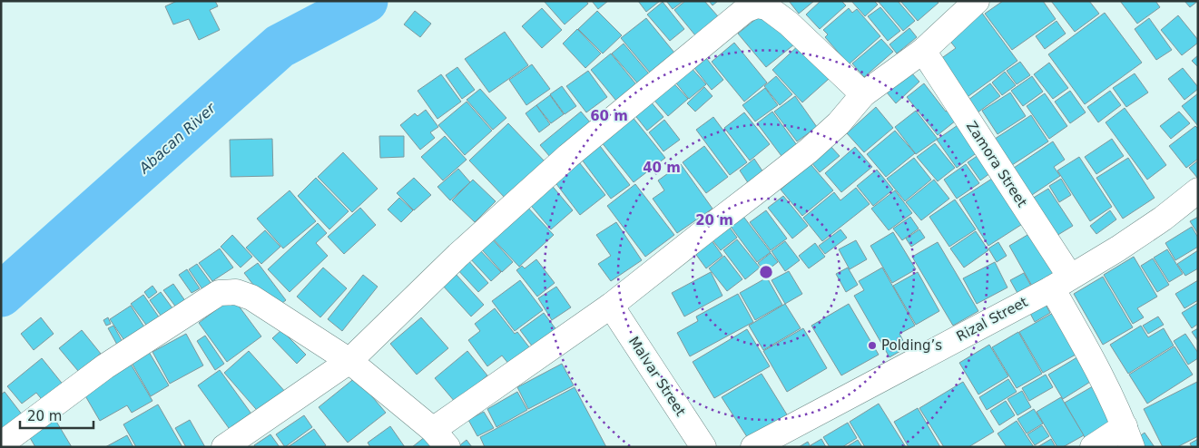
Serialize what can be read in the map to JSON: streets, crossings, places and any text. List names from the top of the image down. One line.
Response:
{"streets":{"street":["Zamora Street","Rizal Street","Malvar Street"]},"crossings":[["Zamora Street","Rizal Street"]],"water":["Abacan River"],"places":["Polding’s"],"scale_bar":"20 m","rings":["60 m","40 m","20 m"]}
